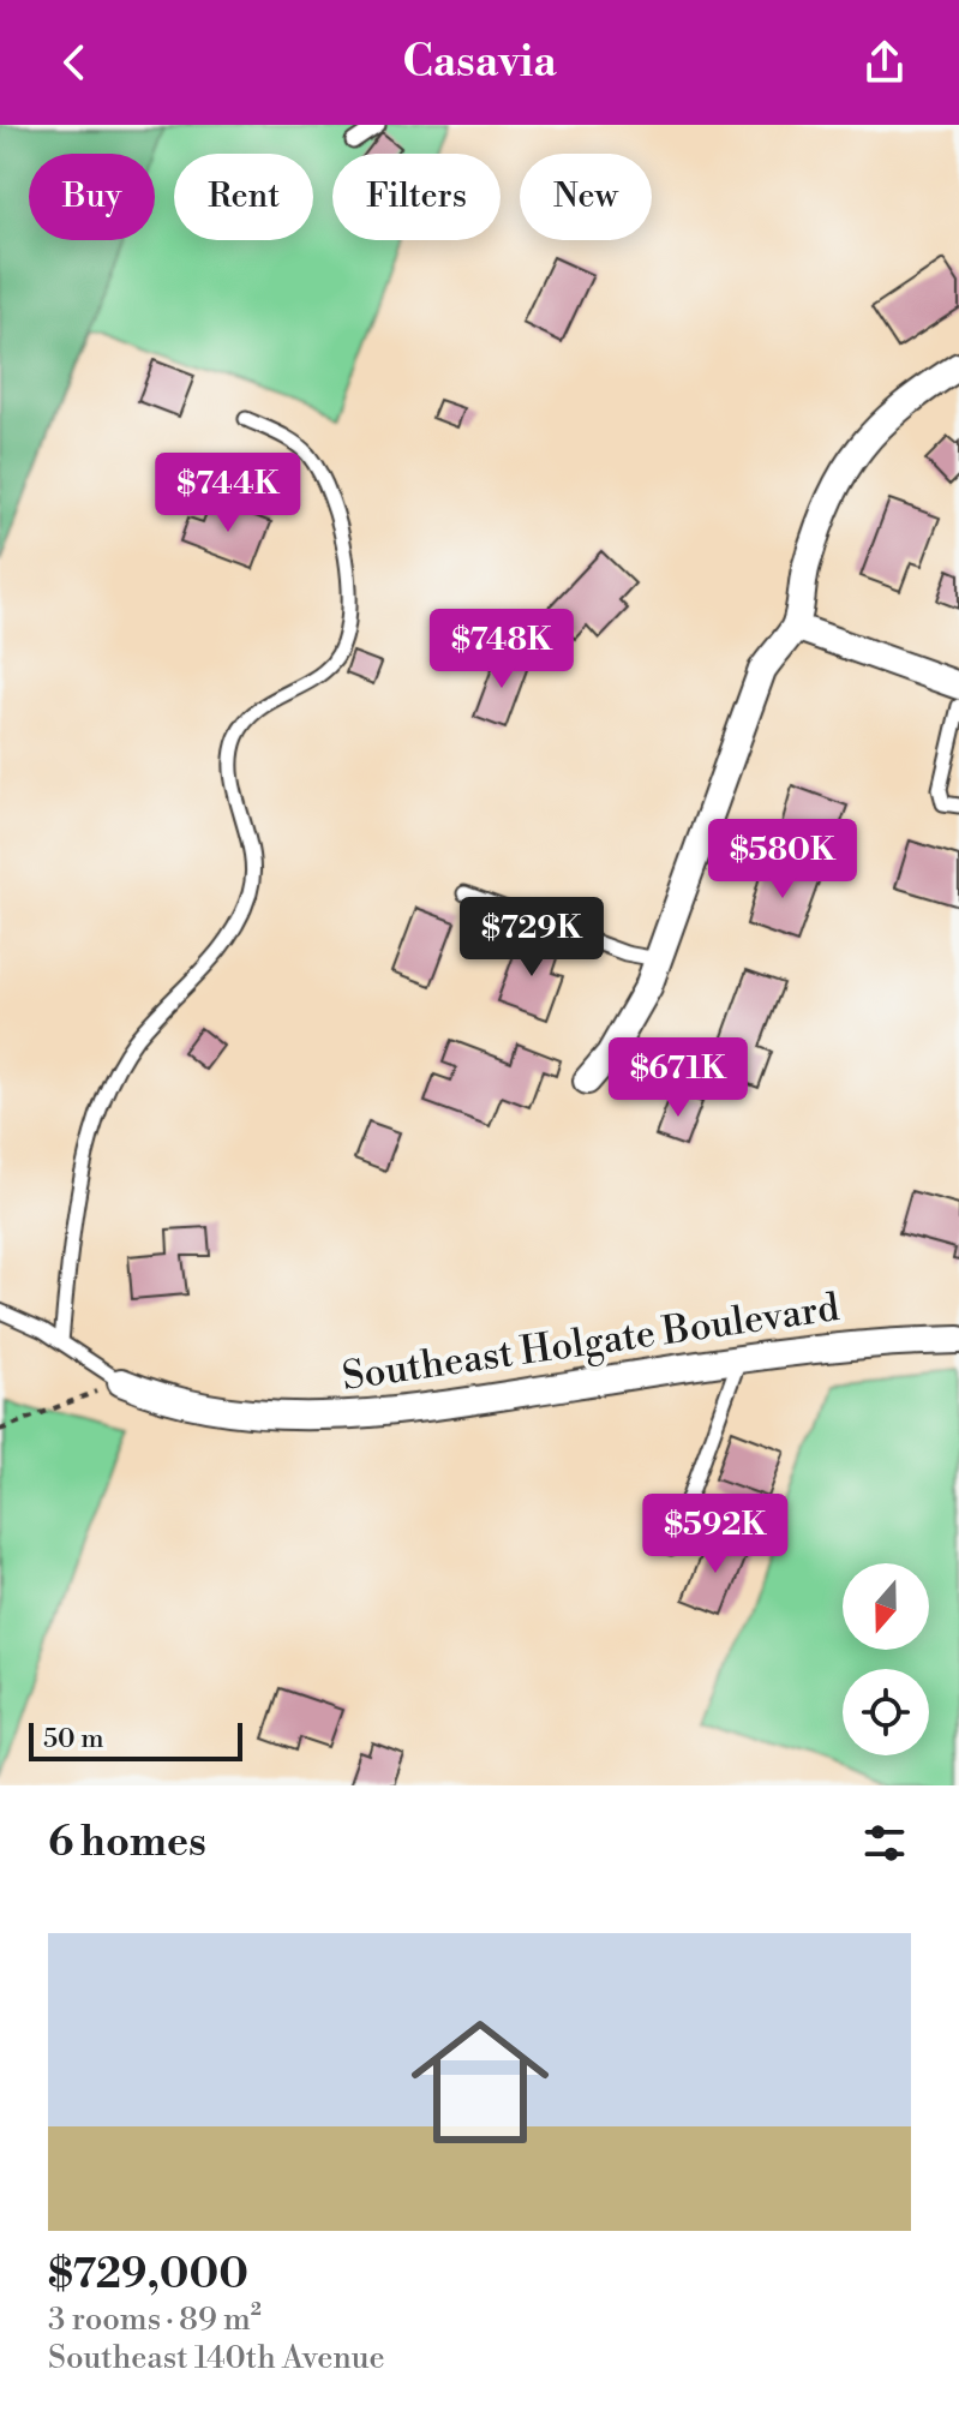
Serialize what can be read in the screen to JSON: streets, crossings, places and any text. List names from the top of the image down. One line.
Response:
{"streets":{"street":["Southeast Holgate Boulevard"]},"scale_bar":"50 m","north":"bottom","page":{"header":"Casavia","chip":["Buy","Rent","Filters","New"],"price":["$744K","$748K","$580K","$729K","$671K","$592K"],"scale":"50 m","heading":"6 homes","list":[{"name":"$729,000","note":"3 rooms · 89 m² · Southeast 140th Avenue"}]}}
